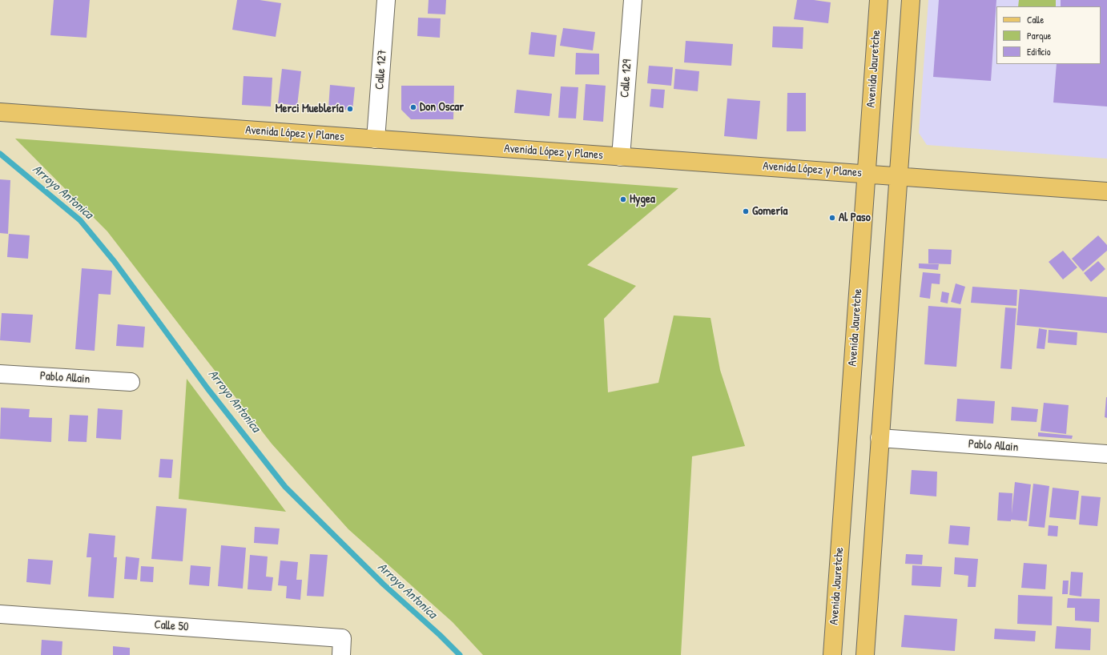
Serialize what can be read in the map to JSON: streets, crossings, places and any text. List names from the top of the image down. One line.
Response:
{"streets":{"main road":["Avenida Jauretche","Avenida López y Planes"],"street":["Calle 127","Calle 129","Pablo Allain","Calle 50"]},"crossings":[["Avenida Jauretche","Avenida López y Planes"],["Calle 127","Avenida López y Planes"],["Calle 129","Avenida López y Planes"]],"water":["Arroyo Antonica"],"places":["Don Oscar","Merci Mueblería","Hygea","Gomería","Al Paso"],"legend":["Calle","Parque","Edificio"]}
